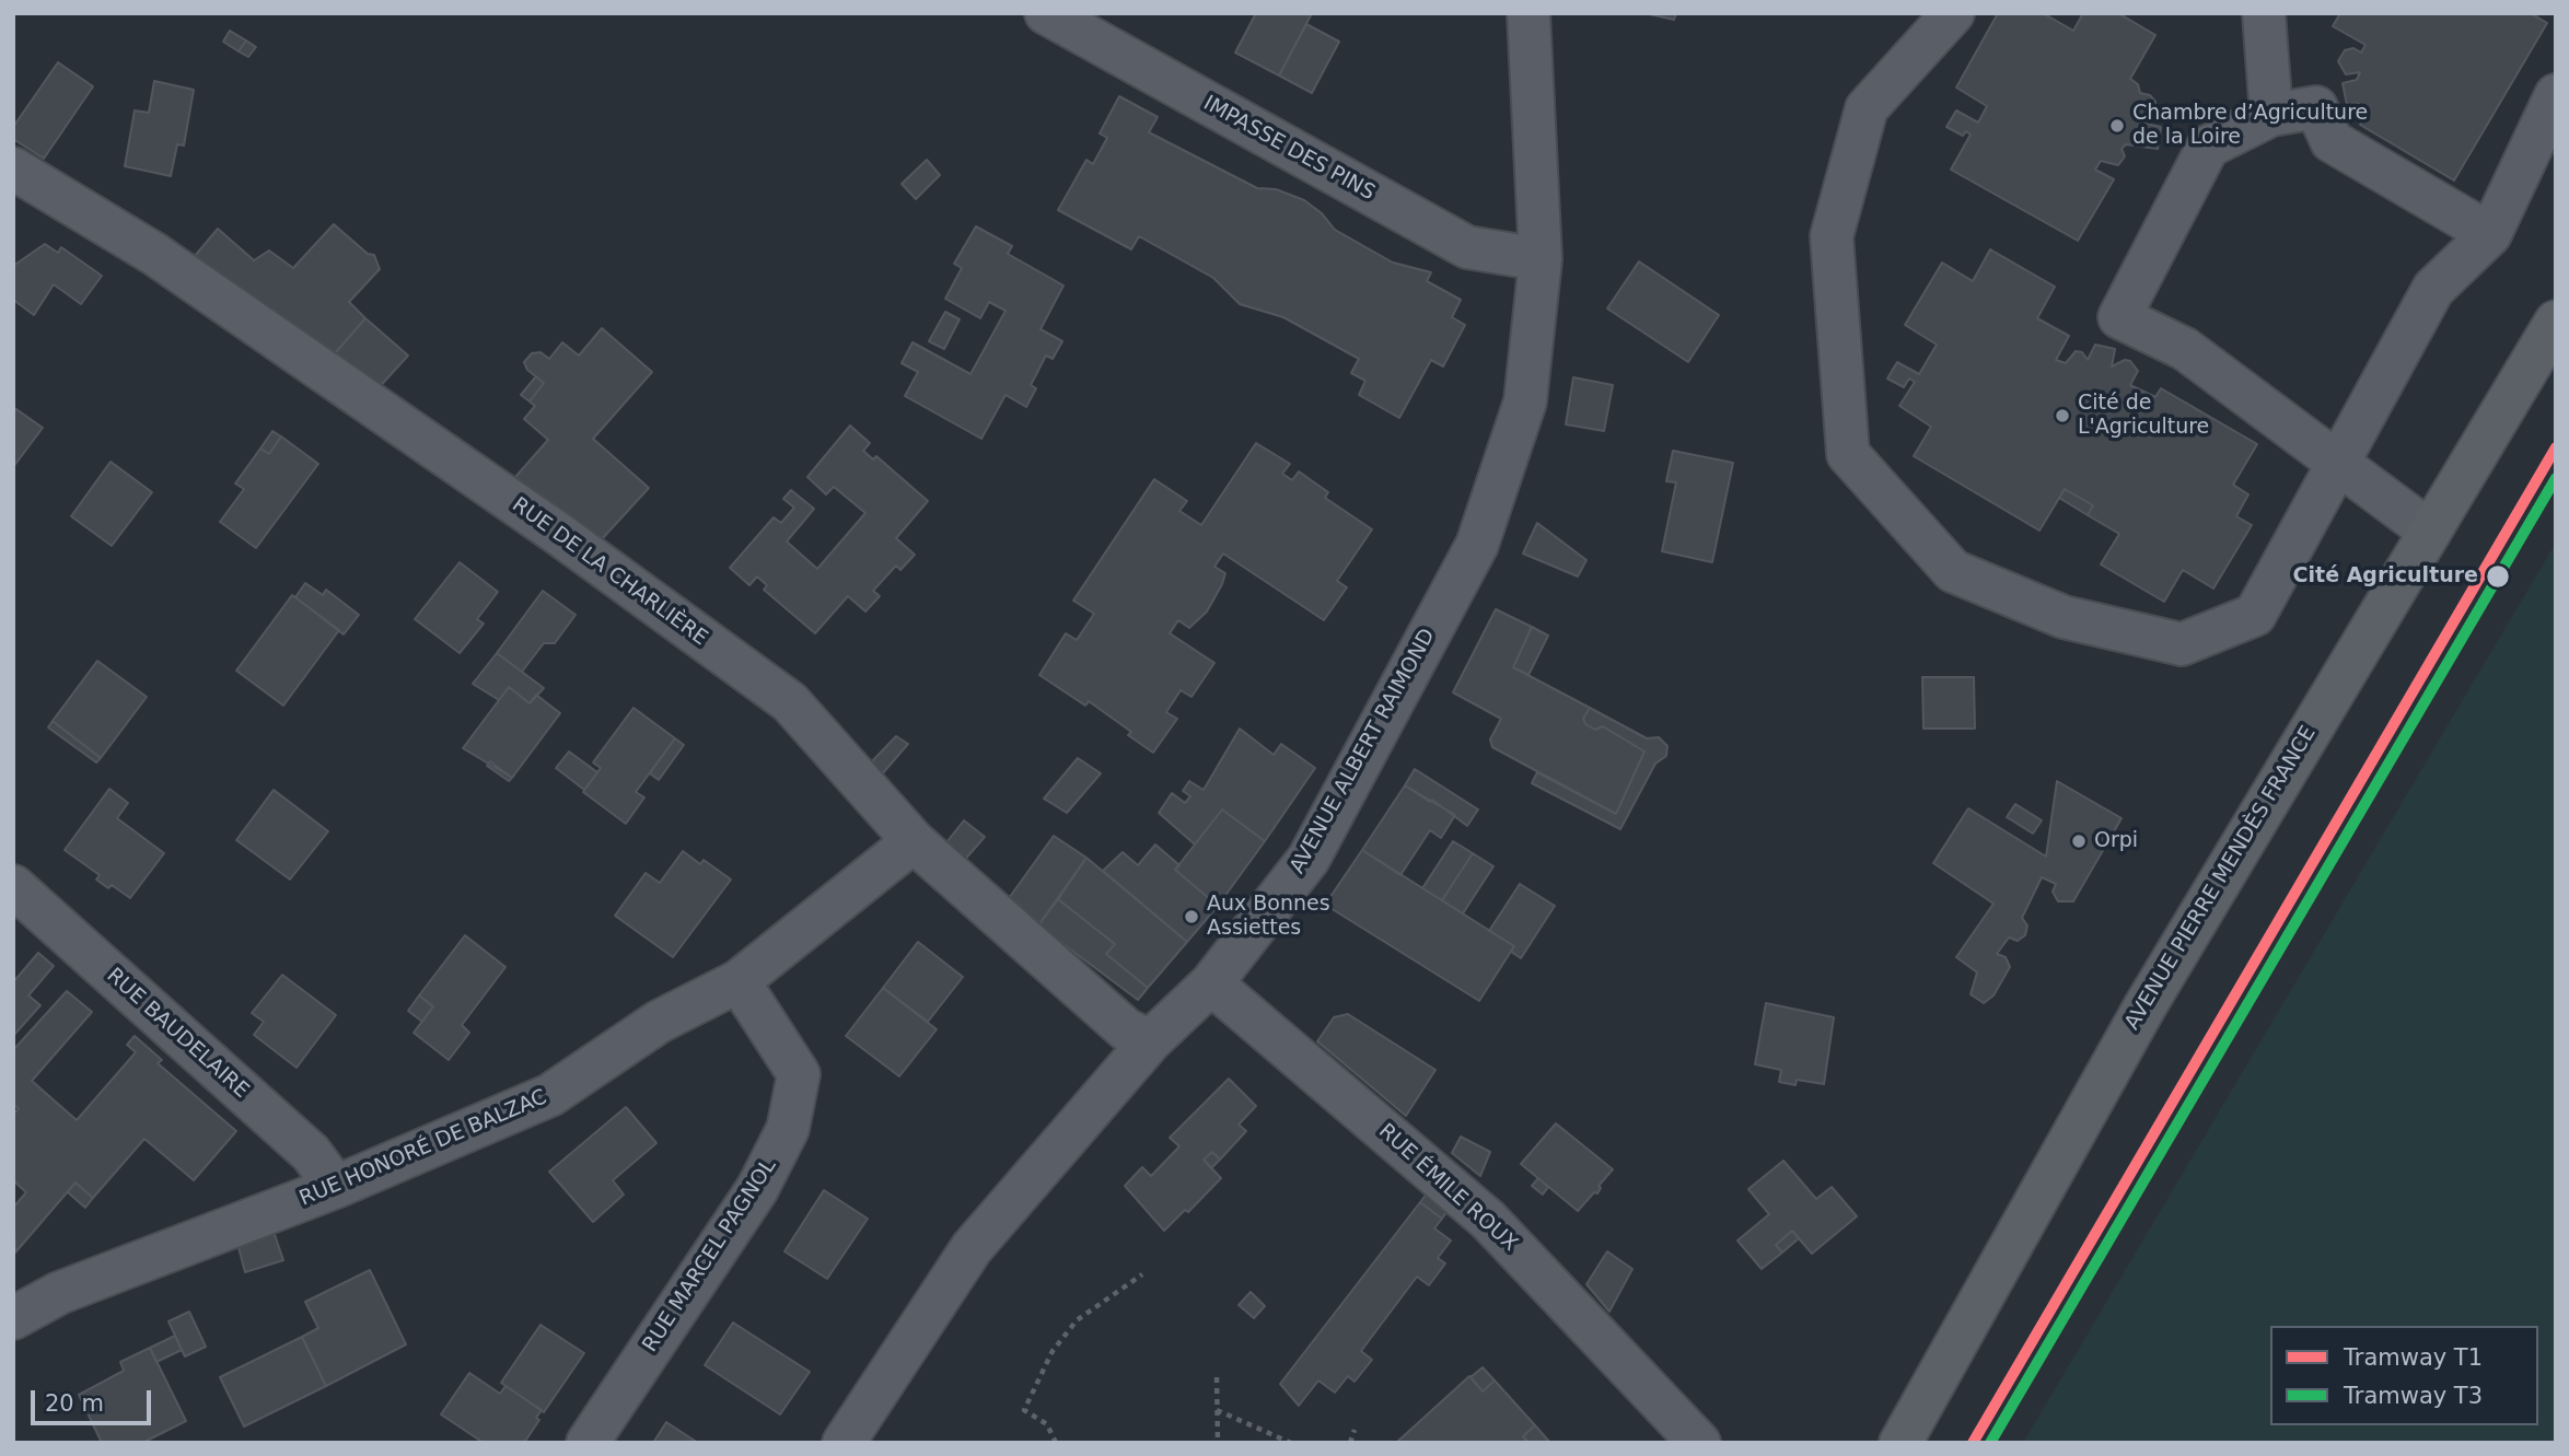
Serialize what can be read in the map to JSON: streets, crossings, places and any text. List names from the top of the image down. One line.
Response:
{"streets":{"main road":["AVENUE PIERRE MENDÈS FRANCE"],"street":["IMPASSE DES PINS","RUE DE LA CHARLIÈRE","AVENUE ALBERT RAIMOND","RUE BAUDELAIRE","RUE HONORÉ DE BALZAC","RUE ÉMILE ROUX","RUE MARCEL PAGNOL"]},"crossings":[["IMPASSE DES PINS","AVENUE ALBERT RAIMOND"],["RUE DE LA CHARLIÈRE","AVENUE ALBERT RAIMOND"],["RUE DE LA CHARLIÈRE","RUE HONORÉ DE BALZAC"],["AVENUE ALBERT RAIMOND","RUE ÉMILE ROUX"],["RUE BAUDELAIRE","RUE HONORÉ DE BALZAC"],["RUE HONORÉ DE BALZAC","RUE MARCEL PAGNOL"]],"places":["Chambre d’Agriculture de la Loire","Cité de L'Agriculture","Cité Agriculture","Orpi","Aux Bonnes Assiettes"],"lines":["tram line T1","tram line T3"],"legend":["Tramway T1","Tramway T3"],"scale_bar":"20 m"}
